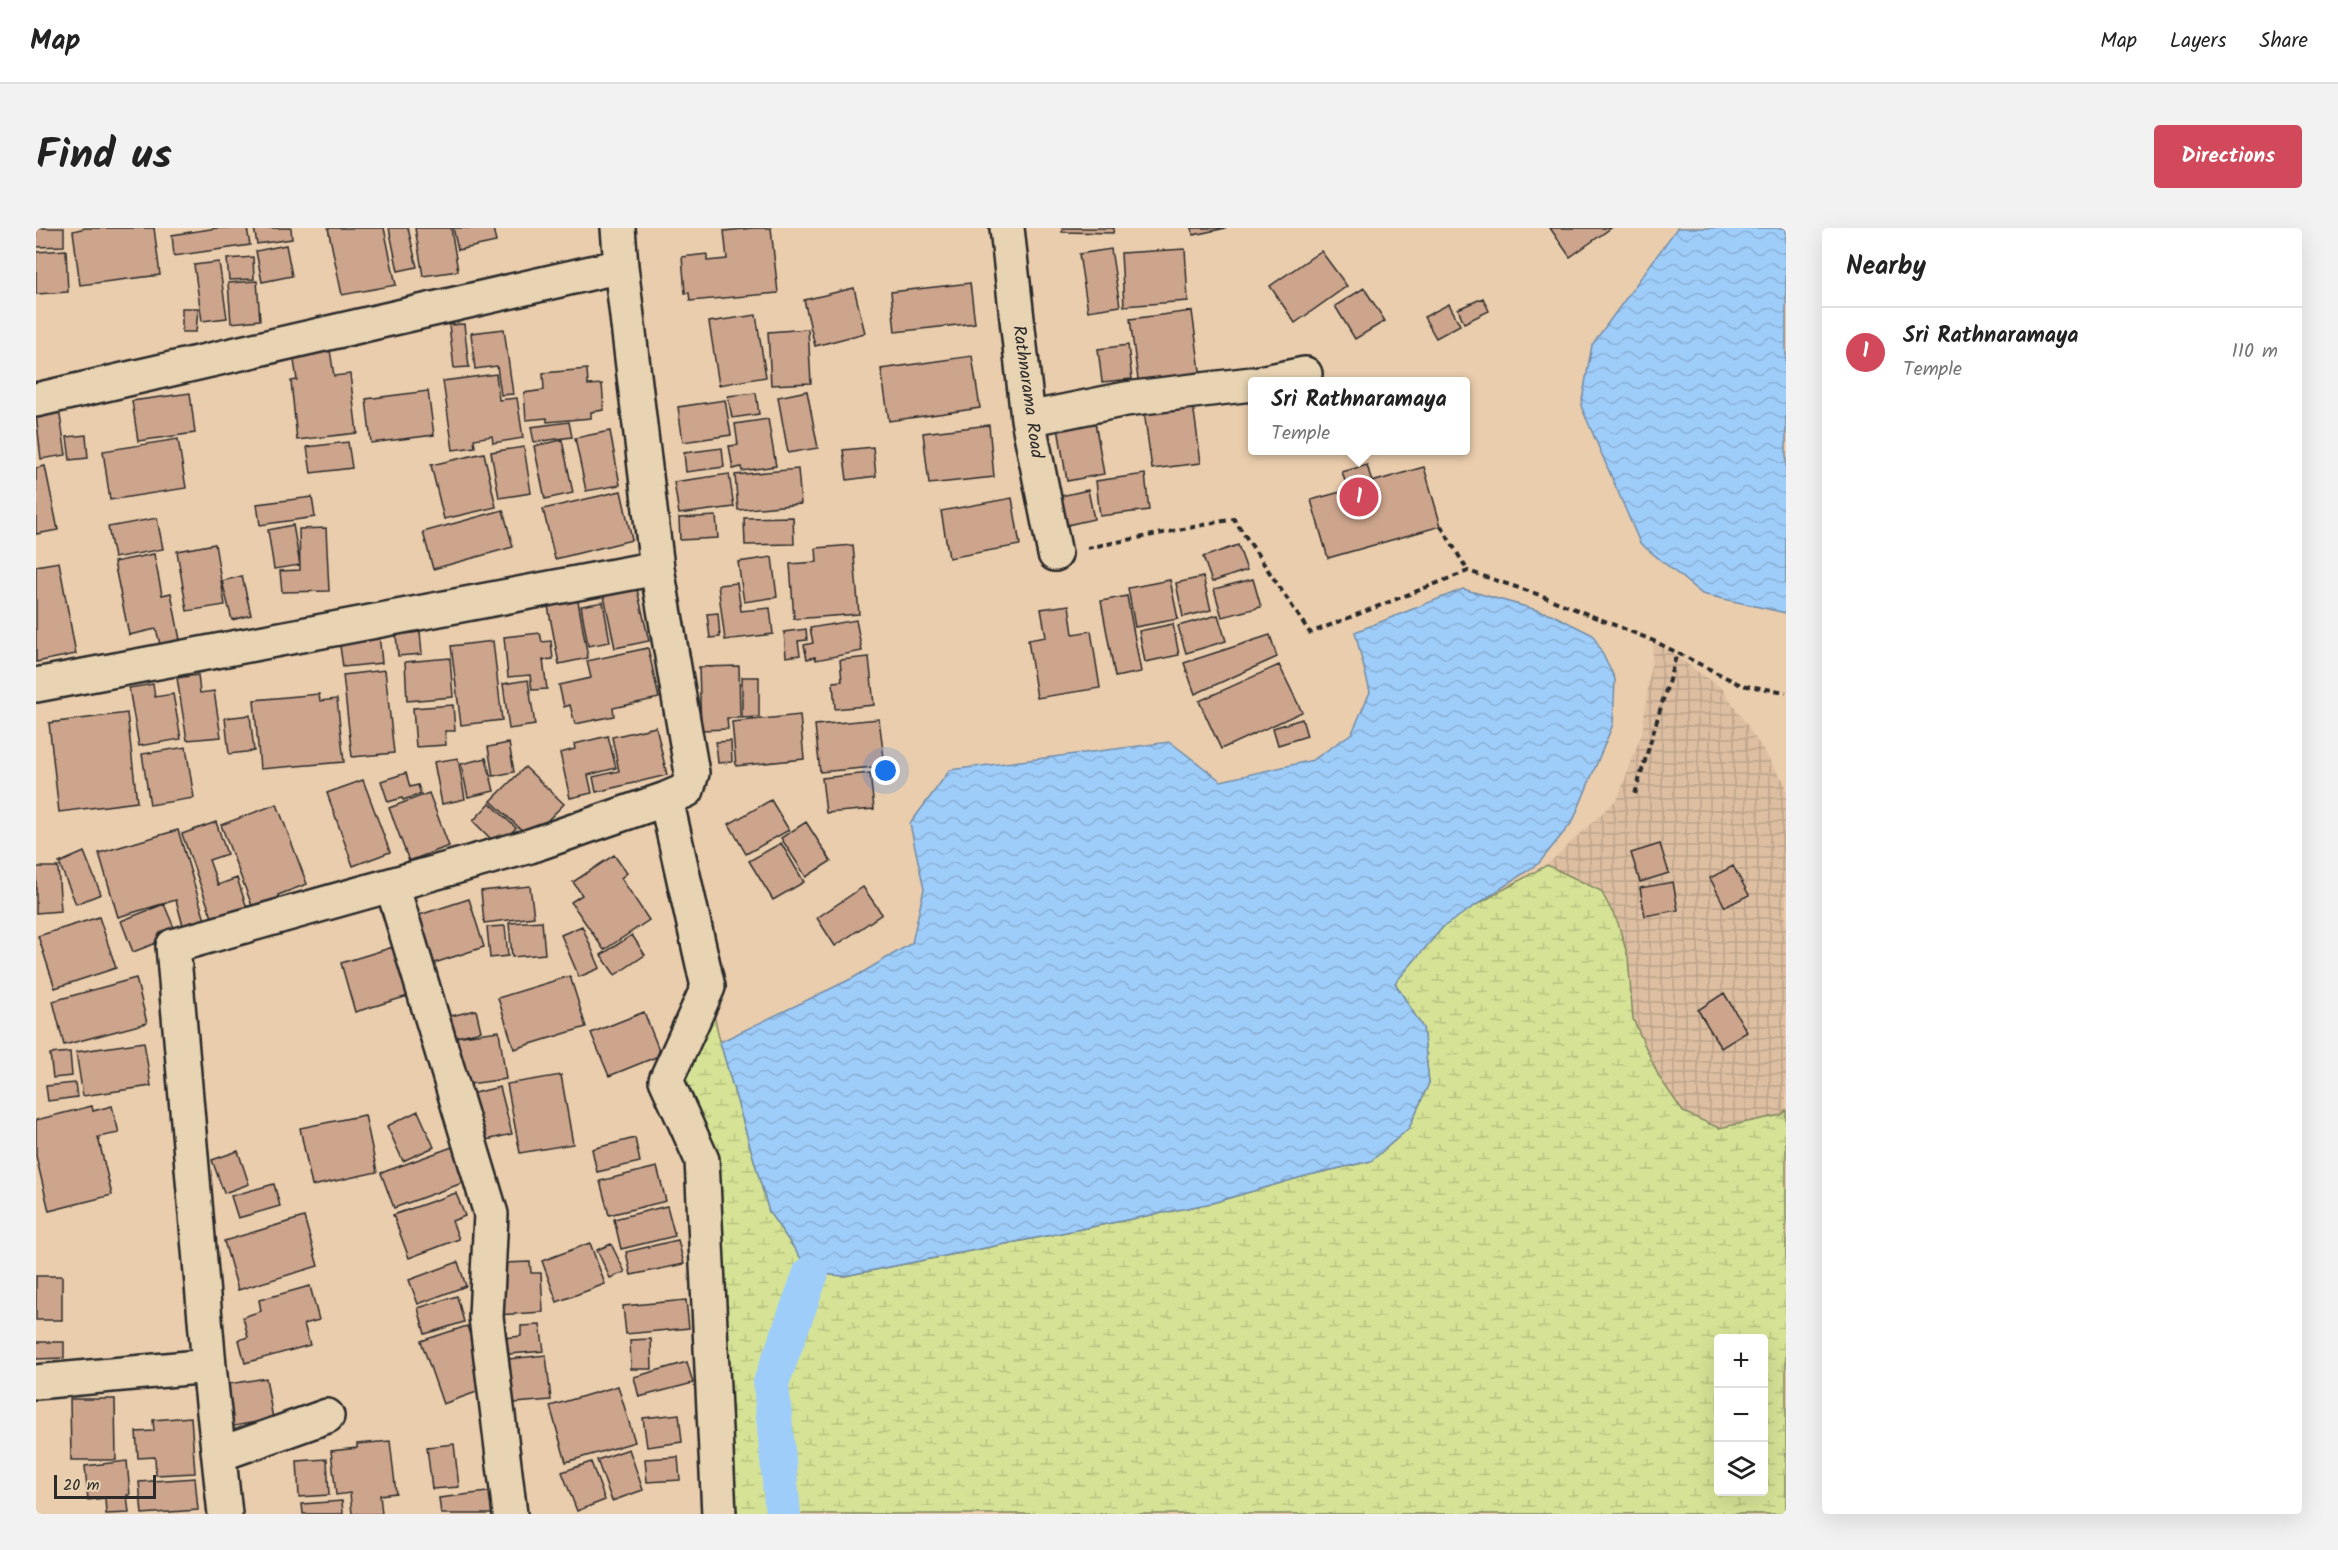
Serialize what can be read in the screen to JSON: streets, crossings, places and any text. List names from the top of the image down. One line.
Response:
{"streets":{"street":["Rathnarama Road"]},"scale_bar":"20 m","page":{"header":"Map","nav":["Map","Layers","Share"],"title":"Find us","buttons":"Directions","heading":"Nearby","list":[{"mark":"1","name":"Sri Rathnaramaya","note":"Temple","value":"110 m"}],"popup":["Sri Rathnaramaya","Temple"],"pins":"1","map_buttons":["+","−"],"scale":"20 m"}}
